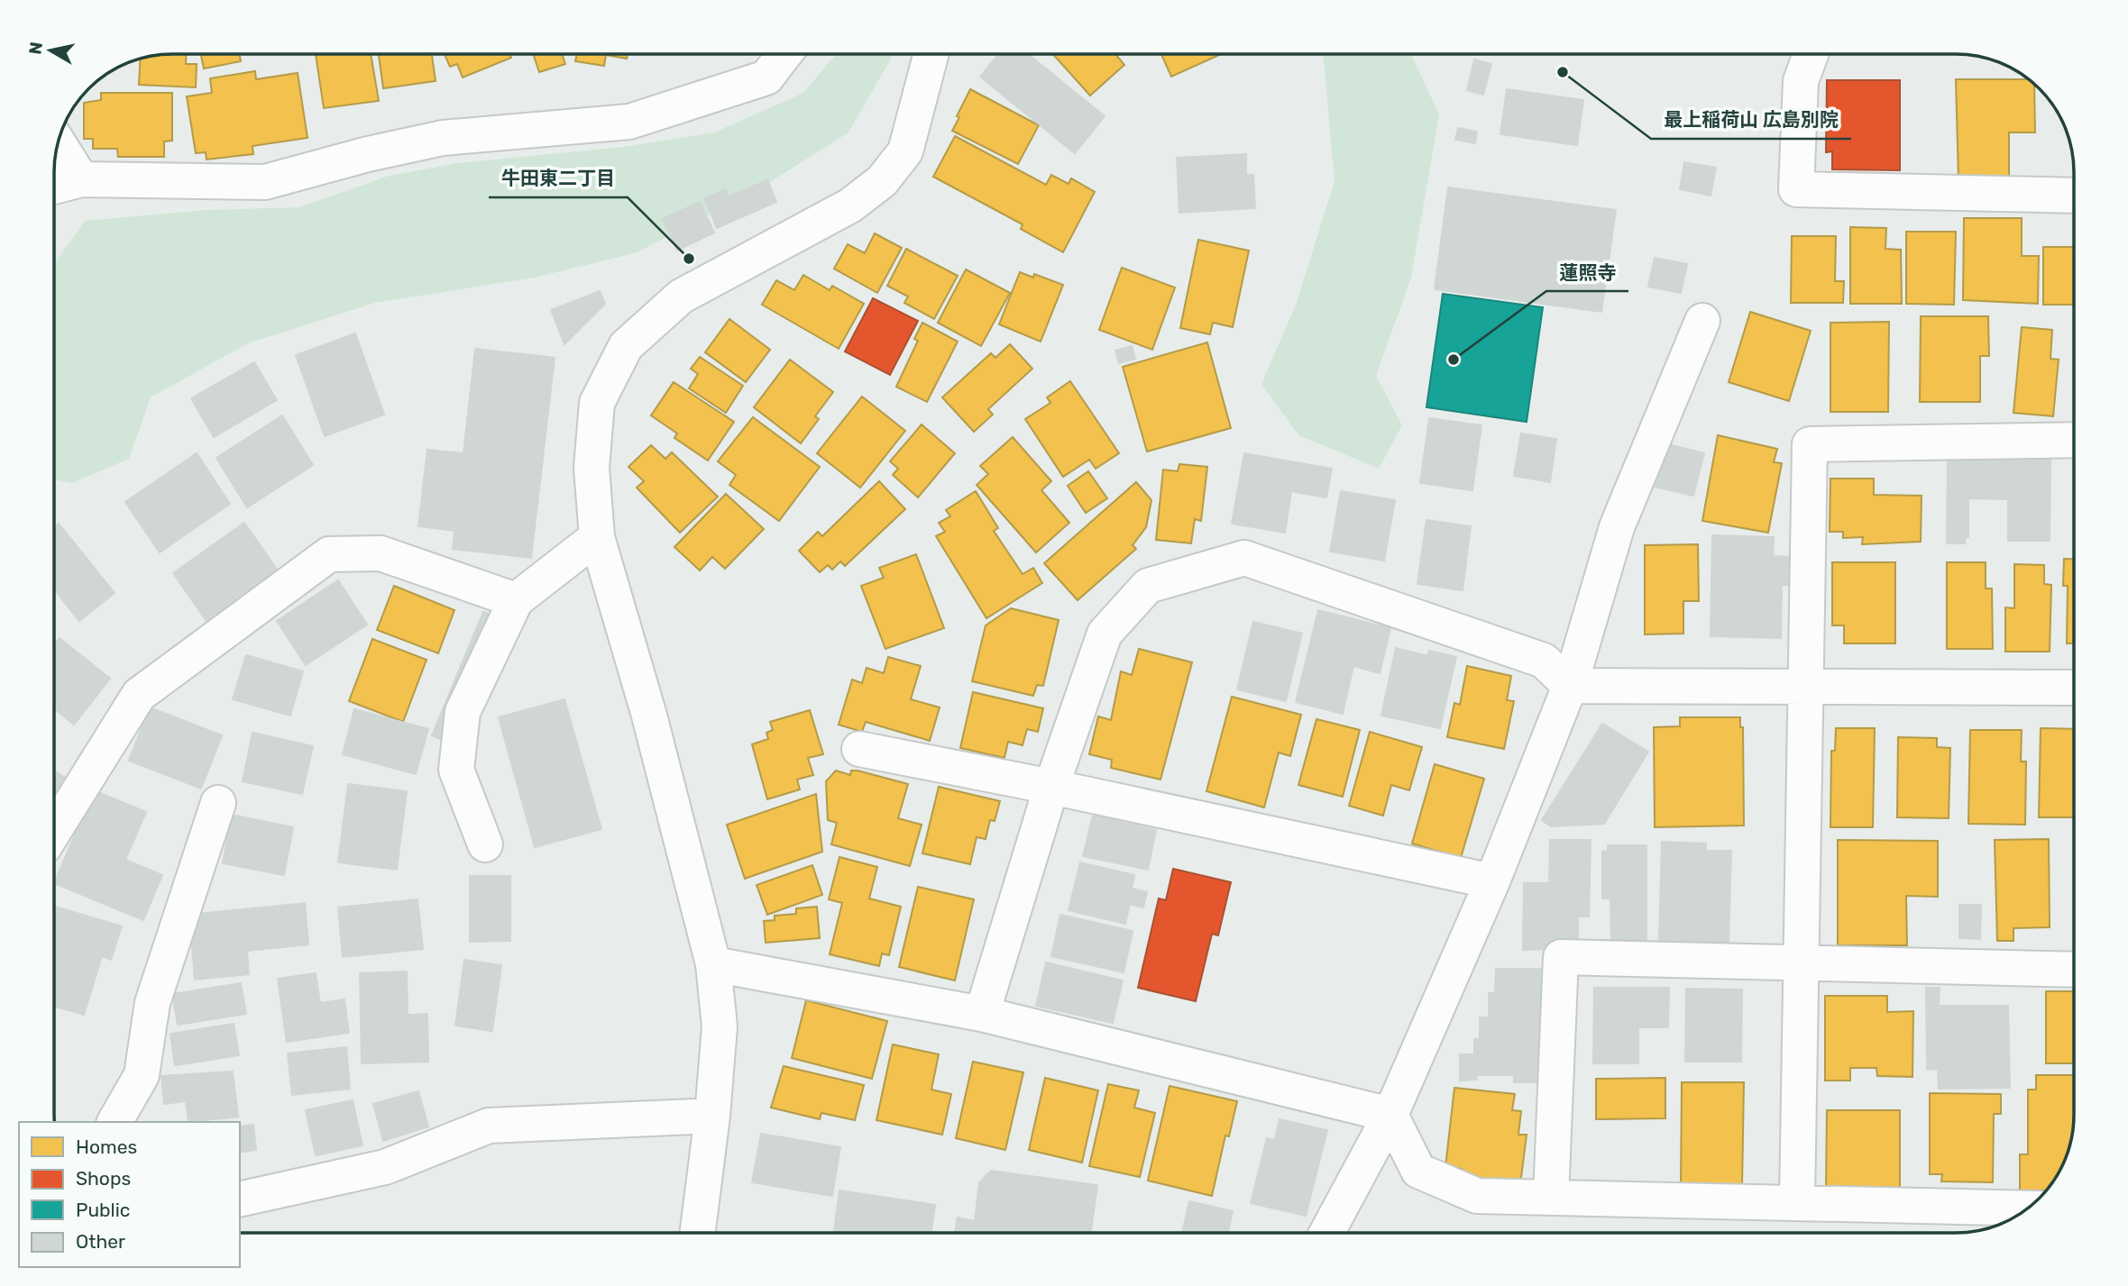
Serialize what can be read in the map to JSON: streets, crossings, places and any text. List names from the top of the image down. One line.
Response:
{"places":["最上稲荷山 広島別院","牛田東二丁目","蓮照寺"],"legend":["Homes","Shops","Public","Other"],"north":"left"}
